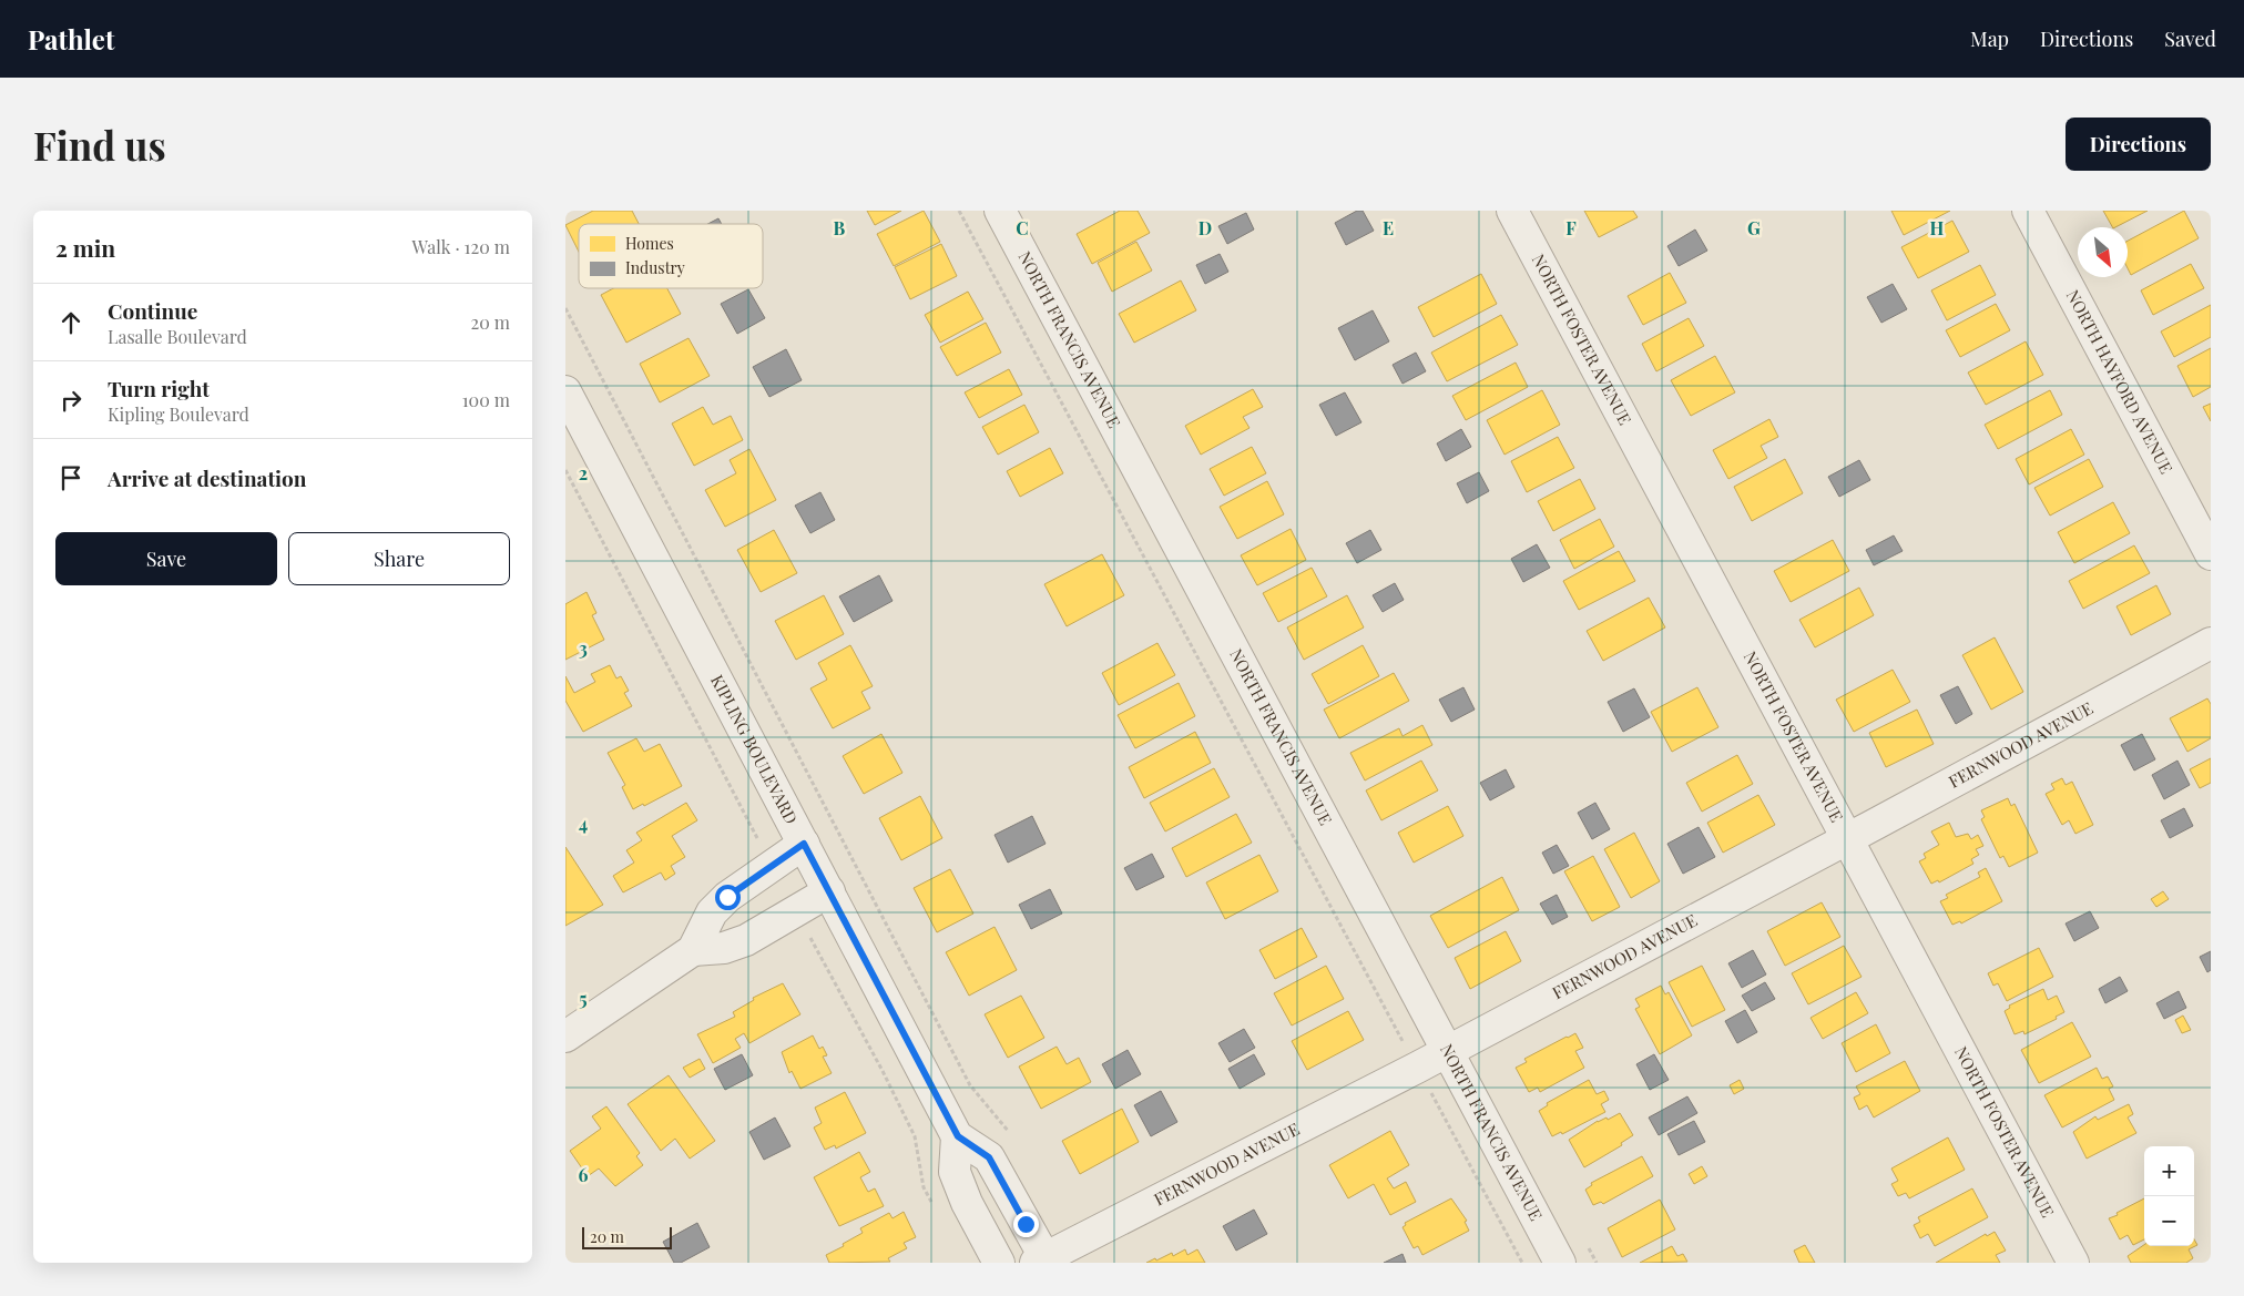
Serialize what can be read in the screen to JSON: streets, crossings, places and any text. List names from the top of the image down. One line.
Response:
{"streets":{"street":["NORTH FRANCIS AVENUE","NORTH FOSTER AVENUE","NORTH HAYFORD AVENUE","FERNWOOD AVENUE","KIPLING BOULEVARD"]},"crossings":[["NORTH FRANCIS AVENUE","FERNWOOD AVENUE"],["NORTH FOSTER AVENUE","FERNWOOD AVENUE"],["FERNWOOD AVENUE","KIPLING BOULEVARD"]],"legend":["Homes","Industry"],"scale_bar":"20 m","north":"bottom right","page":{"header":"Pathlet","nav":["Map","Directions","Saved"],"buttons":["Directions",["Save","Share"]],"title":"Find us","heading":["2 min","Walk · 120 m"],"list":[["Continue","Lasalle Boulevard","20 m"],["Turn right","Kipling Boulevard","100 m"],"Arrive at destination"],"map_buttons":["+","−"],"scale":"20 m"},"grid":{"columns":["B","C","D","E","F","G","H"],"rows":["2","3","4","5","6"]}}
